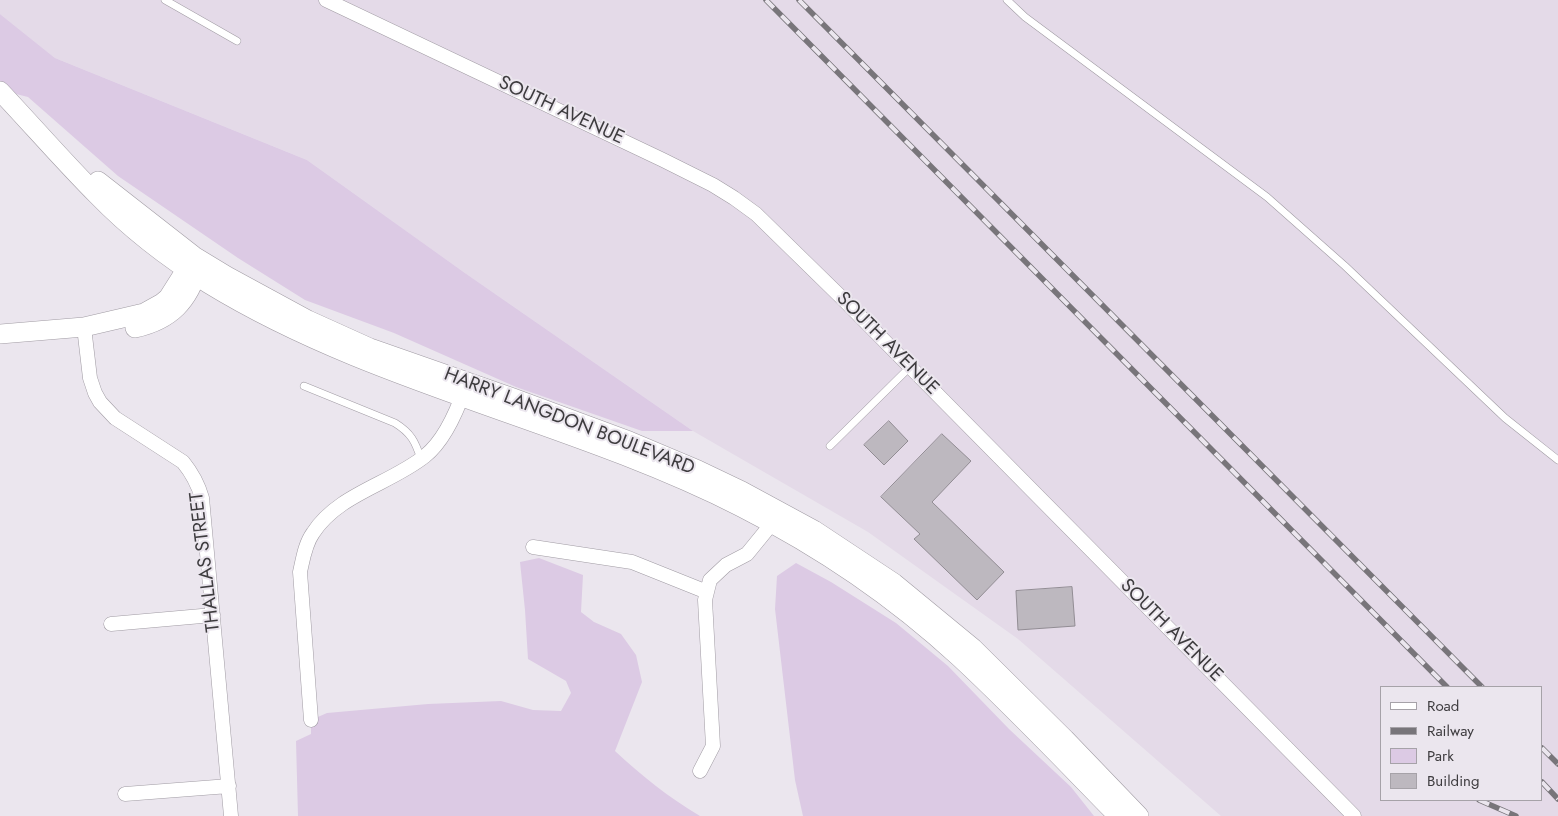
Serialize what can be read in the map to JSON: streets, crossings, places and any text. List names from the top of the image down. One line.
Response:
{"streets":{"main road":["HARRY LANGDON BOULEVARD"],"street":["SOUTH AVENUE","THALLAS STREET"]},"legend":["Road","Railway","Park","Building"]}
